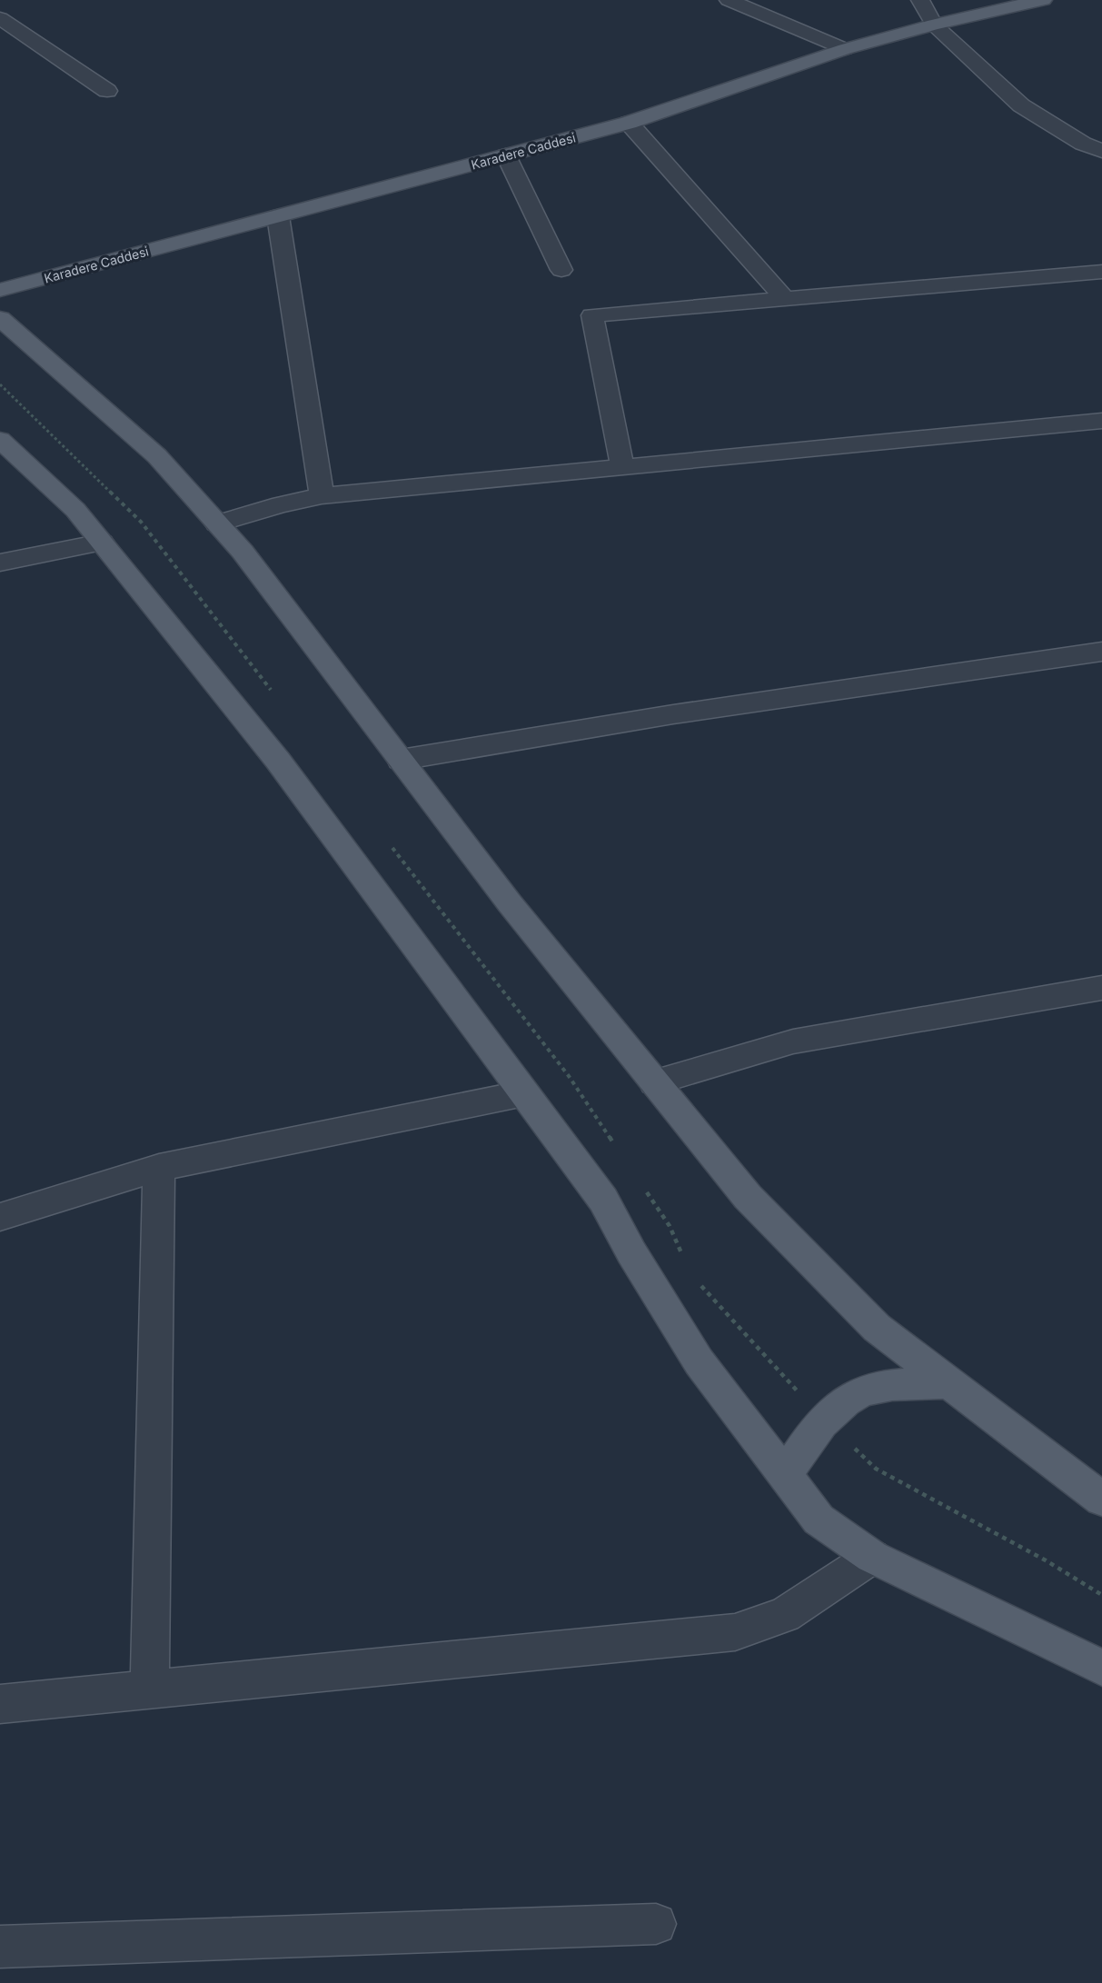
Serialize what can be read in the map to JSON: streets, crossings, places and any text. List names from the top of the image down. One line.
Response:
{"streets":{"main road":["Karadere Caddesi"]}}
